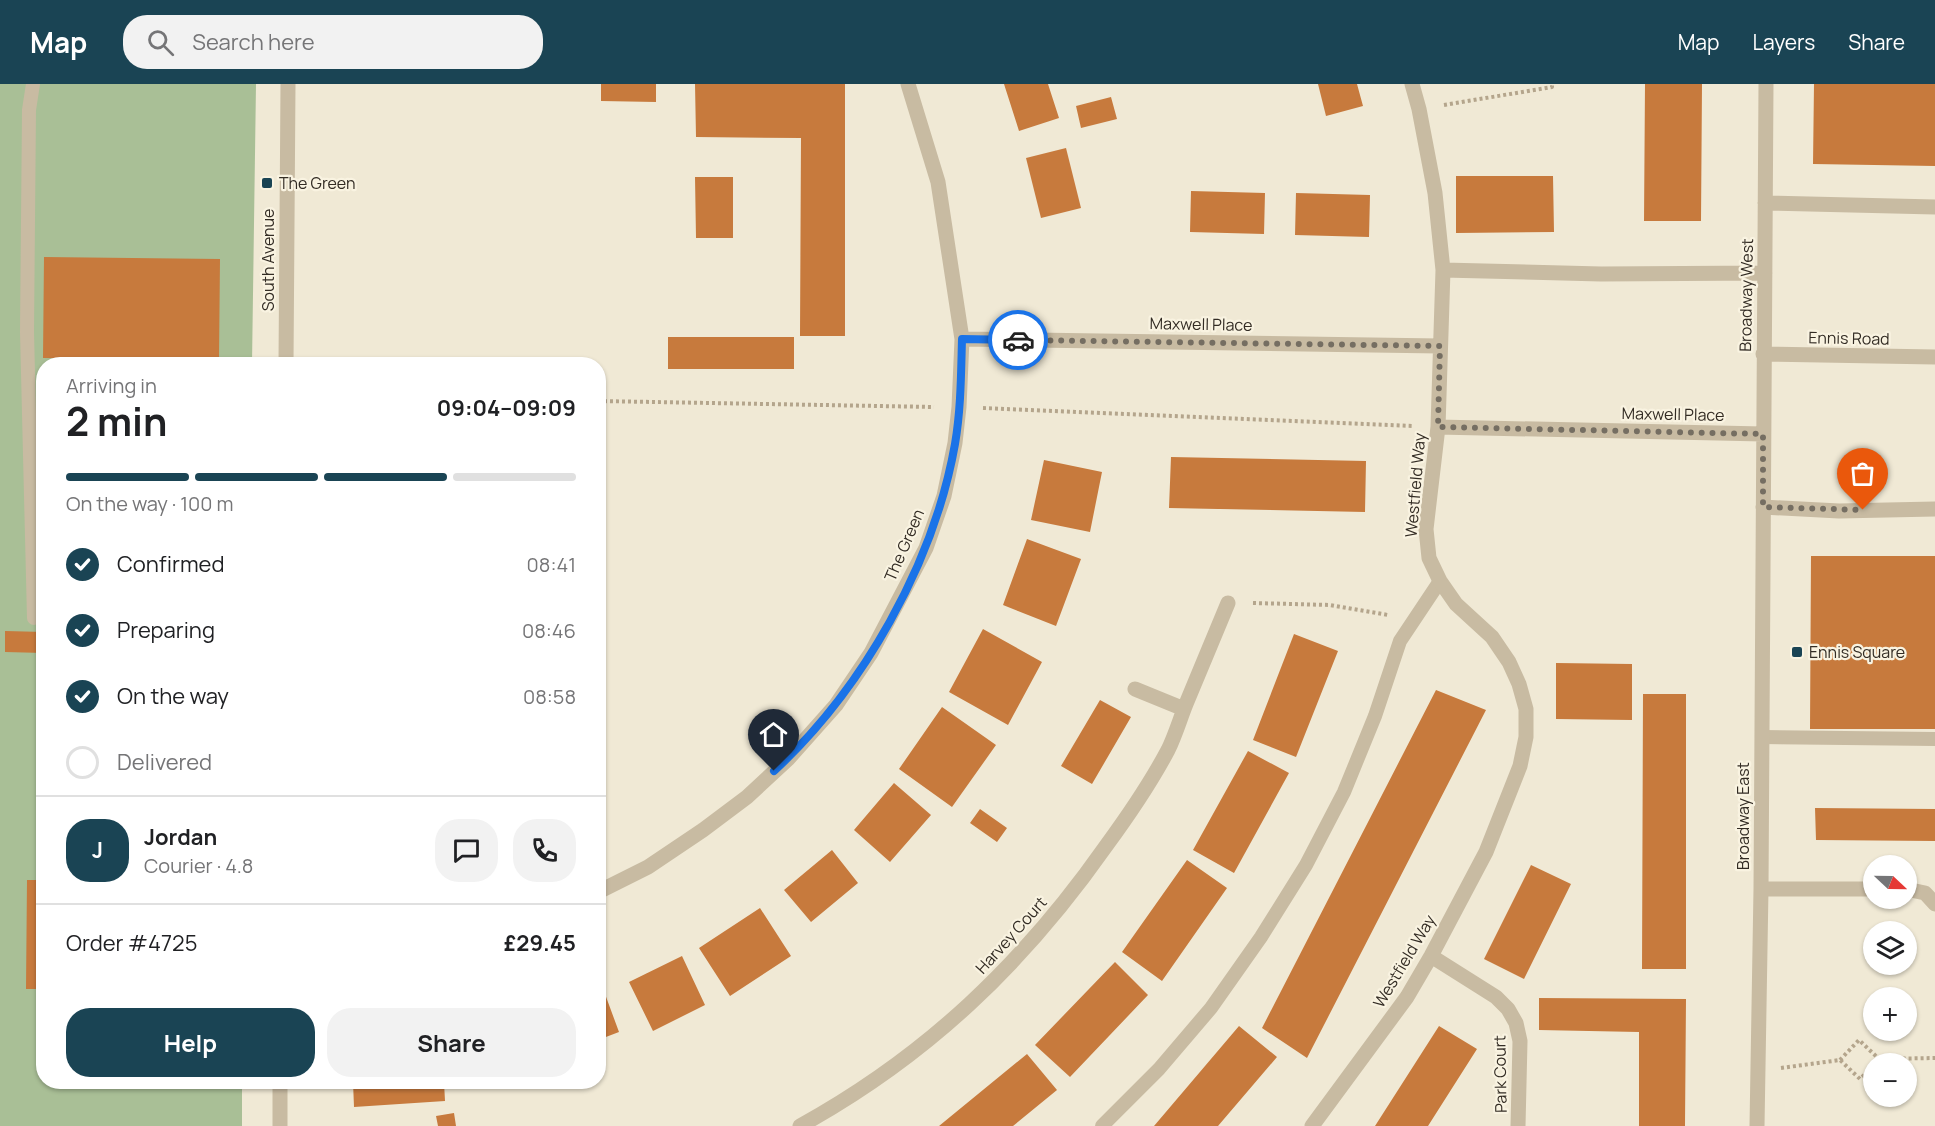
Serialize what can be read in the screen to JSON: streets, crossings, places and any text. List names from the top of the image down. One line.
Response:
{"streets":{"street":["South Avenue","Broadway West","Maxwell Place","Ennis Road","Westfield Way","The Green","Broadway East","Harvey Court","Park Court"]},"crossings":[["Broadway West","Maxwell Place"],["Broadway West","Ennis Road"],["Broadway West","Broadway East"],["Maxwell Place","Westfield Way"],["Maxwell Place","The Green"],["Westfield Way","Park Court"]],"places":{"transit":["The Green","Ennis Square"]},"north":"right","page":{"header":"Map","search":"Search here","nav":["Map","Layers","Share"],"heading":["2 min","Arriving in","09:04–09:09"],"panel":["Jordan","Courier · 4.8","Order #4725","£29.45"],"bar":"On the way · 100 m","list":[["Confirmed","08:41"],["Preparing","08:46"],["On the way","08:58"],"Delivered"],"round":"J","map_buttons":["+","−"],"buttons":["Help","Share"]}}
